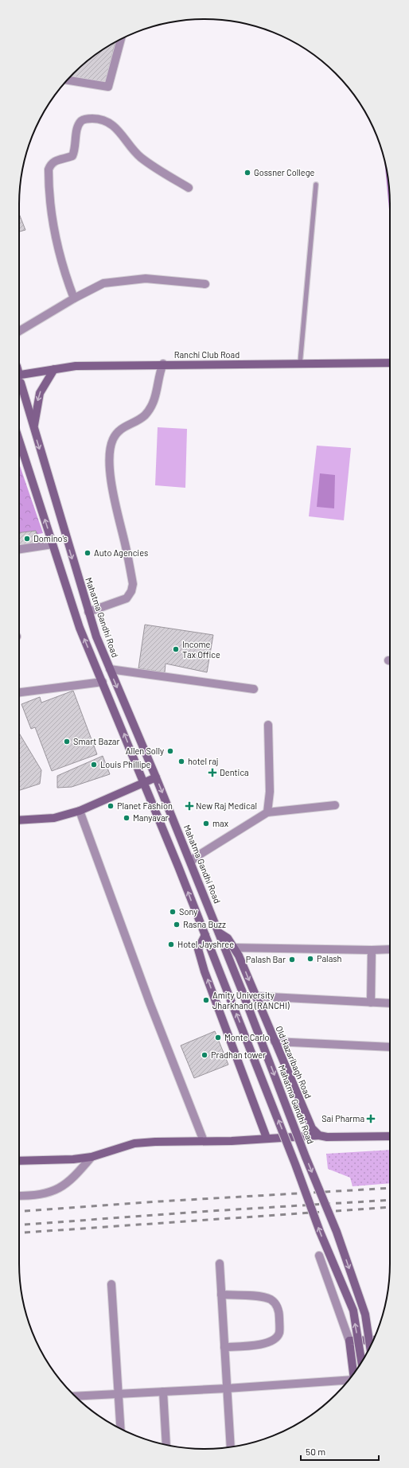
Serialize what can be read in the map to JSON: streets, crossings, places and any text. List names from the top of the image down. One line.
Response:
{"streets":{"main road":["Ranchi Club Road","Mahatma Gandhi Road","Old Hazaribagh Road"]},"crossings":[["Mahatma Gandhi Road","Old Hazaribagh Road"]],"places":{"other":["Gossner College","Domino's","Auto Agencies","Income Tax Office","Smart Bazar","Allen Solly","hotel raj","Louis Phillipe","Planet Fashion","Manyavar","max","Sony","Rasna Buzz","Hotel Jayshree","Palash","Palash Bar","Amity University Jharkhand (RANCHI)","Monte Carlo","Pradhan tower"],"health":["Dentica","New Raj Medical","Sai Pharma"]},"scale_bar":"50 m"}
